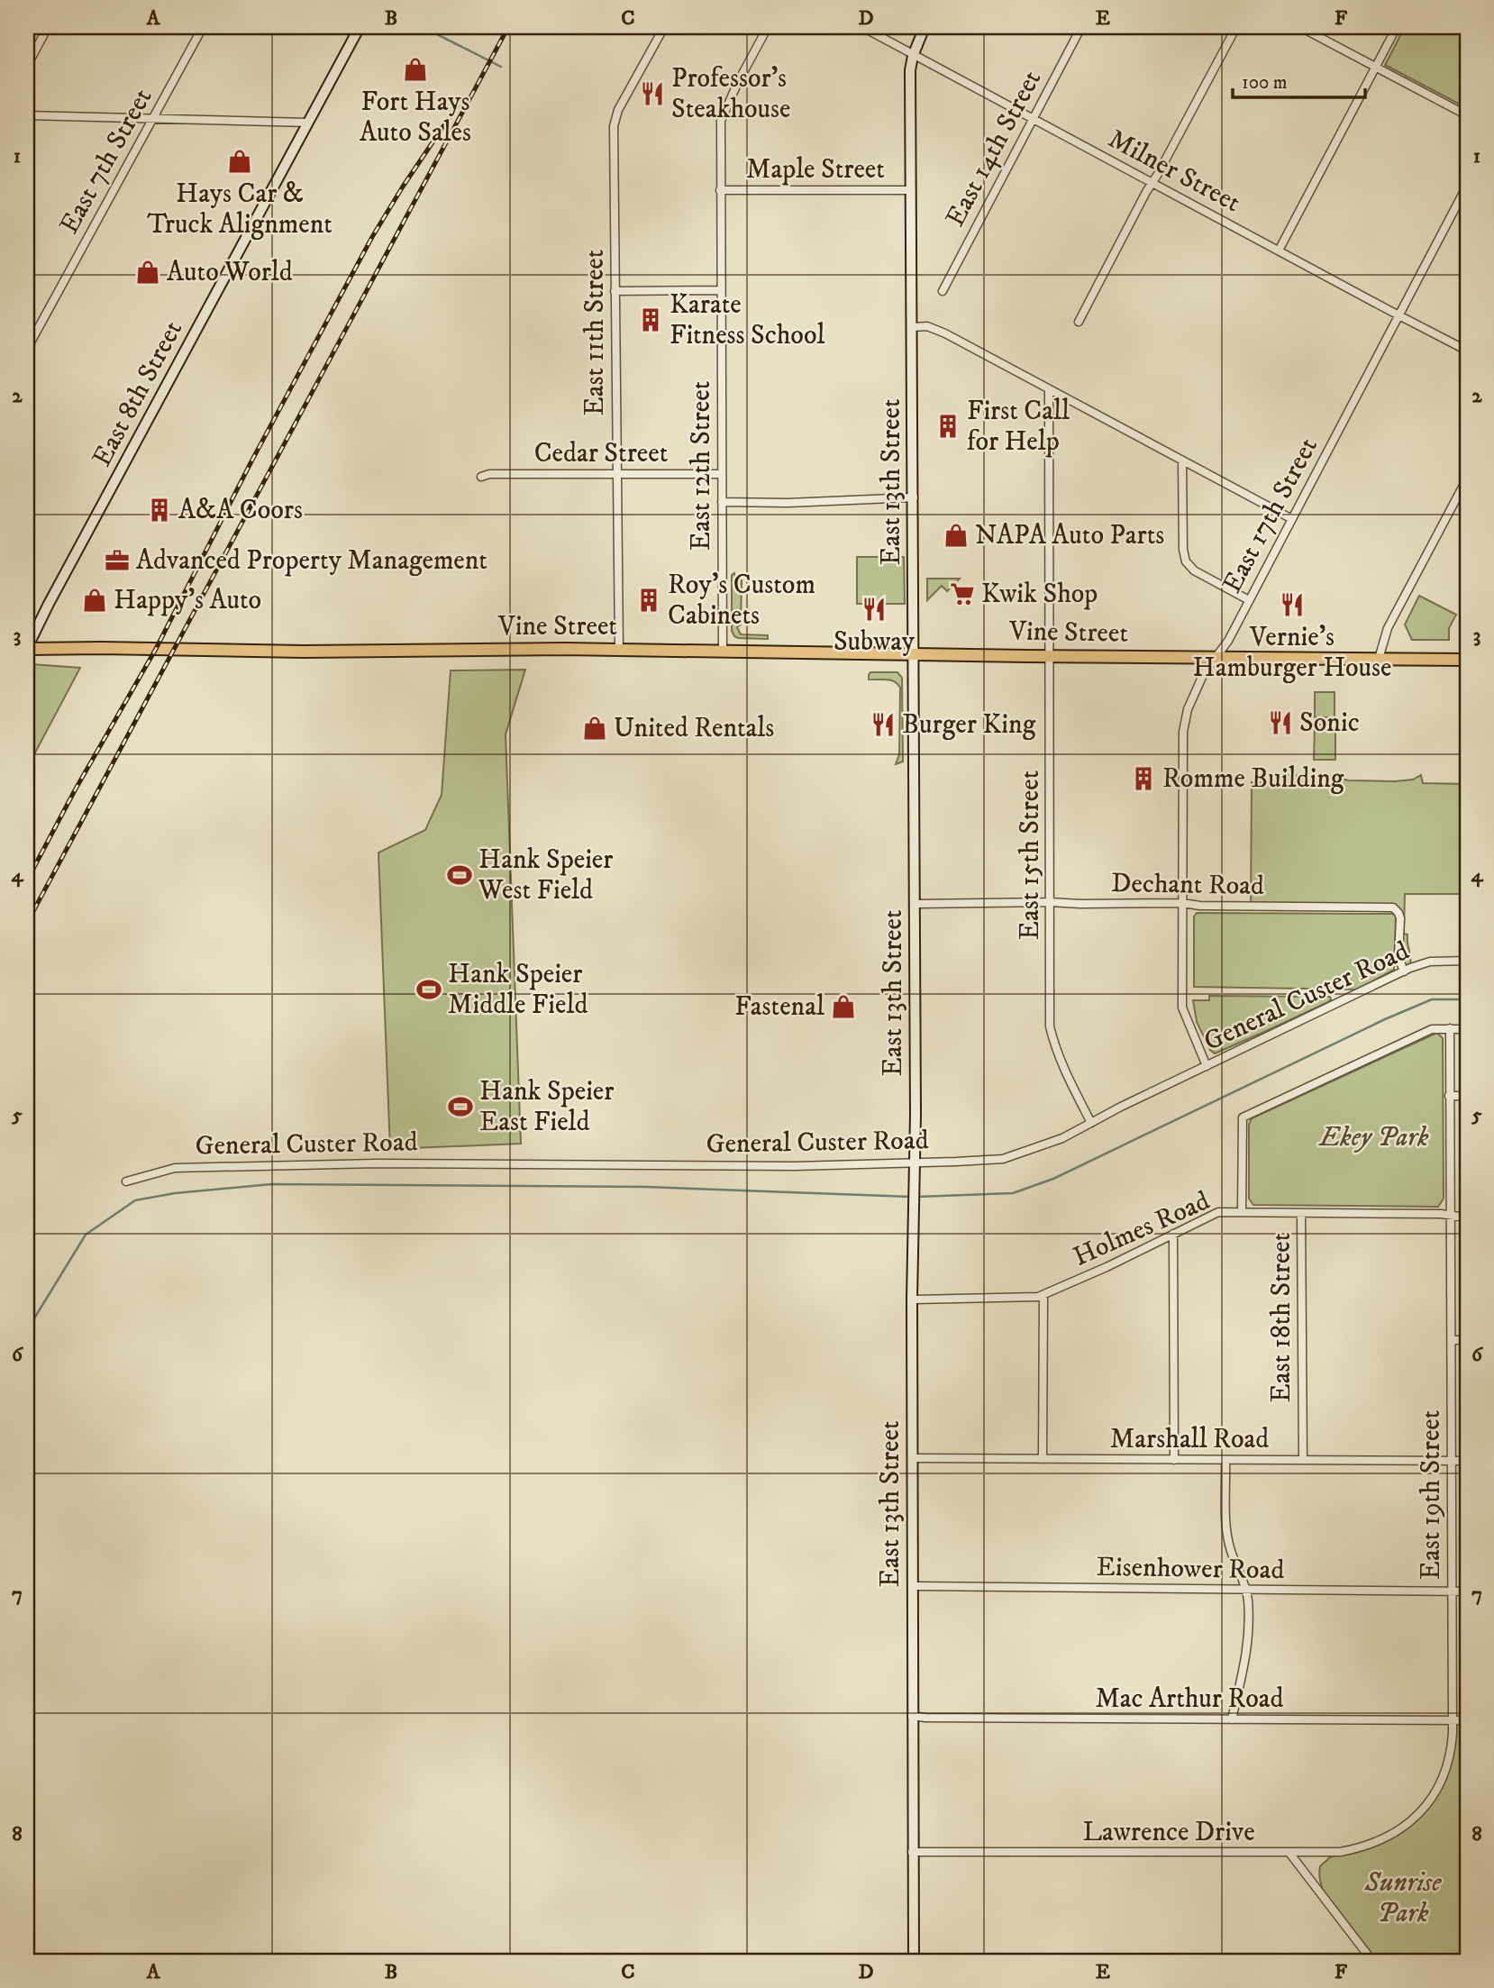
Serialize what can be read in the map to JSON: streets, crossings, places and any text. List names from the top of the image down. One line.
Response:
{"streets":{"main road":["Vine Street"],"street":["East 14th Street","East 7th Street","Maple Street","Milner Street","East 11th Street","East 8th Street","Cedar Street","East 12th Street","East 13th Street","East 17th Street","East 15th Street","Dechant Road","General Custer Road","Holmes Road","East 18th Street","Marshall Road","East 19th Street","Eisenhower Road","Mac Arthur Road","Lawrence Drive"]},"crossings":[["East 14th Street","Milner Street"],["Maple Street","East 12th Street"],["Maple Street","East 13th Street"],["Milner Street","East 13th Street"],["Milner Street","East 17th Street"],["East 11th Street","Cedar Street"],["East 11th Street","Vine Street"],["East 8th Street","Vine Street"],["Cedar Street","East 12th Street"],["East 12th Street","Vine Street"],["East 13th Street","Vine Street"],["East 13th Street","Dechant Road"],["East 13th Street","General Custer Road"],["East 13th Street","Holmes Road"],["East 13th Street","Marshall Road"],["East 13th Street","Eisenhower Road"],["East 13th Street","Mac Arthur Road"],["East 13th Street","Lawrence Drive"],["East 17th Street","Vine Street"],["East 17th Street","Dechant Road"],["East 17th Street","General Custer Road"],["Vine Street","East 15th Street"],["East 15th Street","Dechant Road"],["East 15th Street","General Custer Road"],["Dechant Road","General Custer Road"],["Holmes Road","East 18th Street"],["Holmes Road","East 19th Street"],["East 18th Street","Marshall Road"],["Marshall Road","East 19th Street"],["East 19th Street","Eisenhower Road"],["East 19th Street","Mac Arthur Road"],["East 19th Street","Lawrence Drive"]],"parks":["Ekey Park","Sunrise Park"],"places":{"shop":["Fort Hays Auto Sales","Hays Car & Truck Alignment","Auto World","NAPA Auto Parts","Happy's Auto","United Rentals","Fastenal"],"restaurant":["Professor's Steakhouse","Vernie's Hamburger House","Subway","Sonic","Burger King"],"building":["Karate Fitness School","First Call for Help","A&A Coors","Roy's Custom Cabinets","Romme Building"],"office":["Advanced Property Management"],"supermarket":["Kwik Shop"],"sports":["Hank Speier West Field","Hank Speier Middle Field","Hank Speier East Field"]},"scale_bar":"100 m","grid":{"columns":["A","B","C","D","E","F"],"rows":["1","2","3","4","5","6","7","8"]}}
